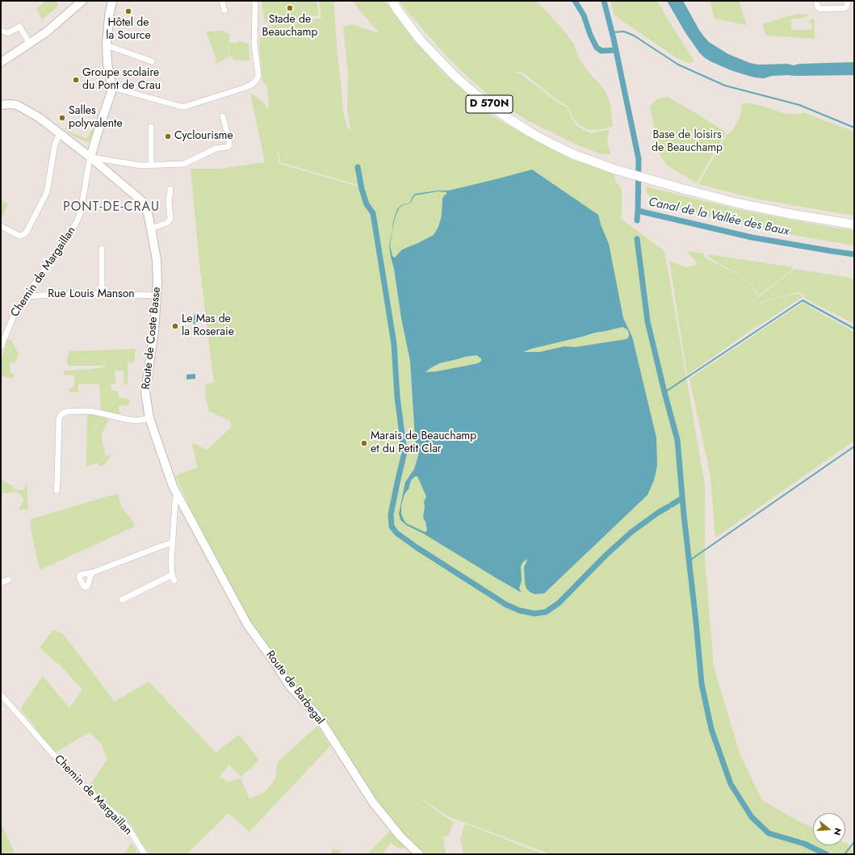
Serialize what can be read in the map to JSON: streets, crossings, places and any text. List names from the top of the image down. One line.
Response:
{"streets":{"main road":["D 570N"],"street":["Chemin de Margaillan","Rue Louis Manson","Route de Coste Basse","Route de Barbegal"]},"crossings":[["Chemin de Margaillan","Rue Louis Manson"],["Chemin de Margaillan","Route de Coste Basse"],["Rue Louis Manson","Route de Coste Basse"],["Route de Coste Basse","Route de Barbegal"]],"districts":["PONT-DE-CRAU"],"water":["Canal de la Vallée des Baux"],"parks":["Base de loisirs de Beauchamp"],"places":["Stade de Beauchamp","Hôtel de la Source","Groupe scolaire du Pont de Crau","Salles polyvalente","Cyclourisme","Le Mas de la Roseraie","Marais de Beauchamp et du Petit Clar"],"north":"right"}
